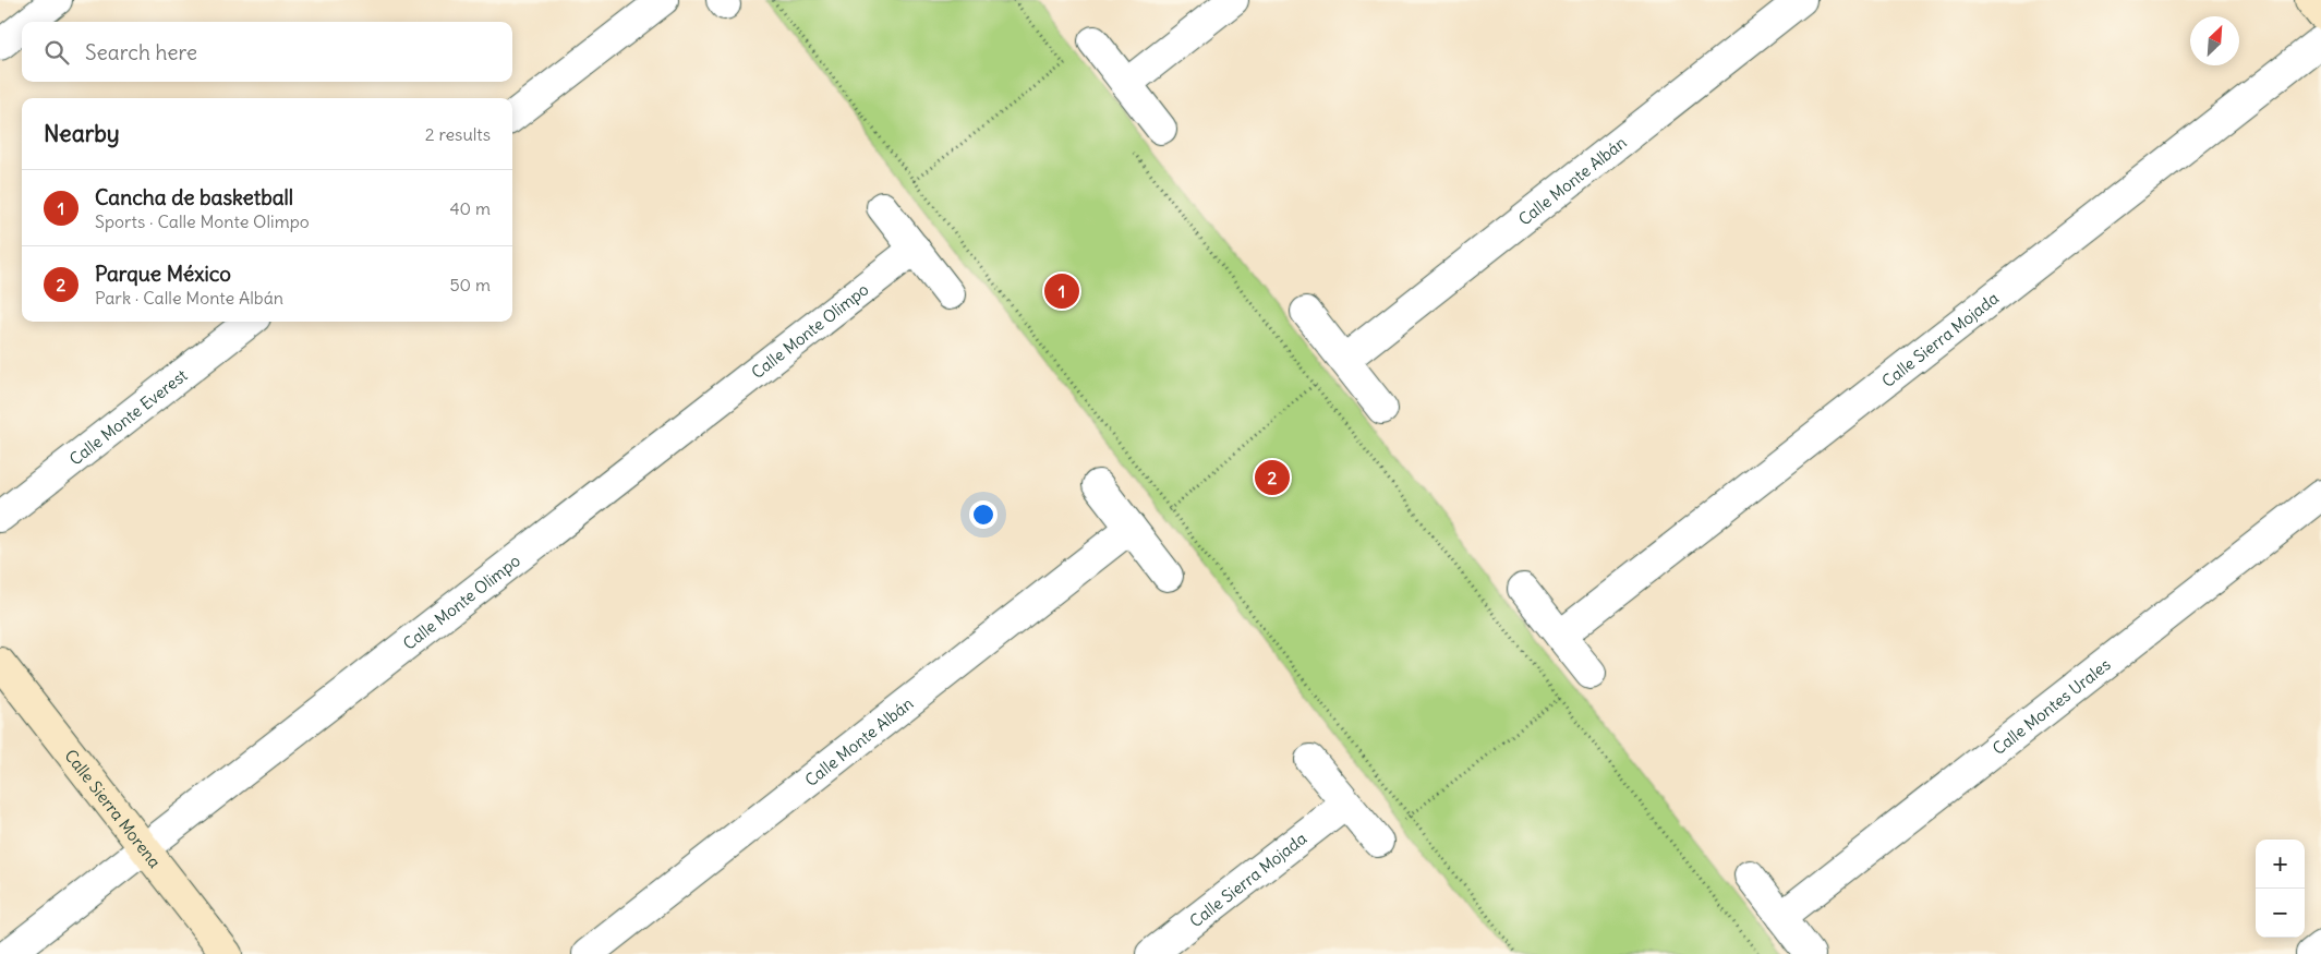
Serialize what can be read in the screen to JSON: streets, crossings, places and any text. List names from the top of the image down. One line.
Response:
{"streets":{"street":["Calle Monte Albán","Calle Monte Olimpo","Calle Sierra Mojada","Calle Monte Everest","Calle Montes Urales","Calle Sierra Morena"]},"crossings":[["Calle Monte Olimpo","Calle Sierra Morena"]],"north":"top right","page":{"search":"Search here","heading":["Nearby","2 results"],"list":[{"mark":"1","name":"Cancha de basketball","note":"Sports · Calle Monte Olimpo","value":"40 m"},{"mark":"2","name":"Parque México","note":"Park · Calle Monte Albán","value":"50 m"}],"pins":["1","2"],"map_buttons":["+","−"]}}
